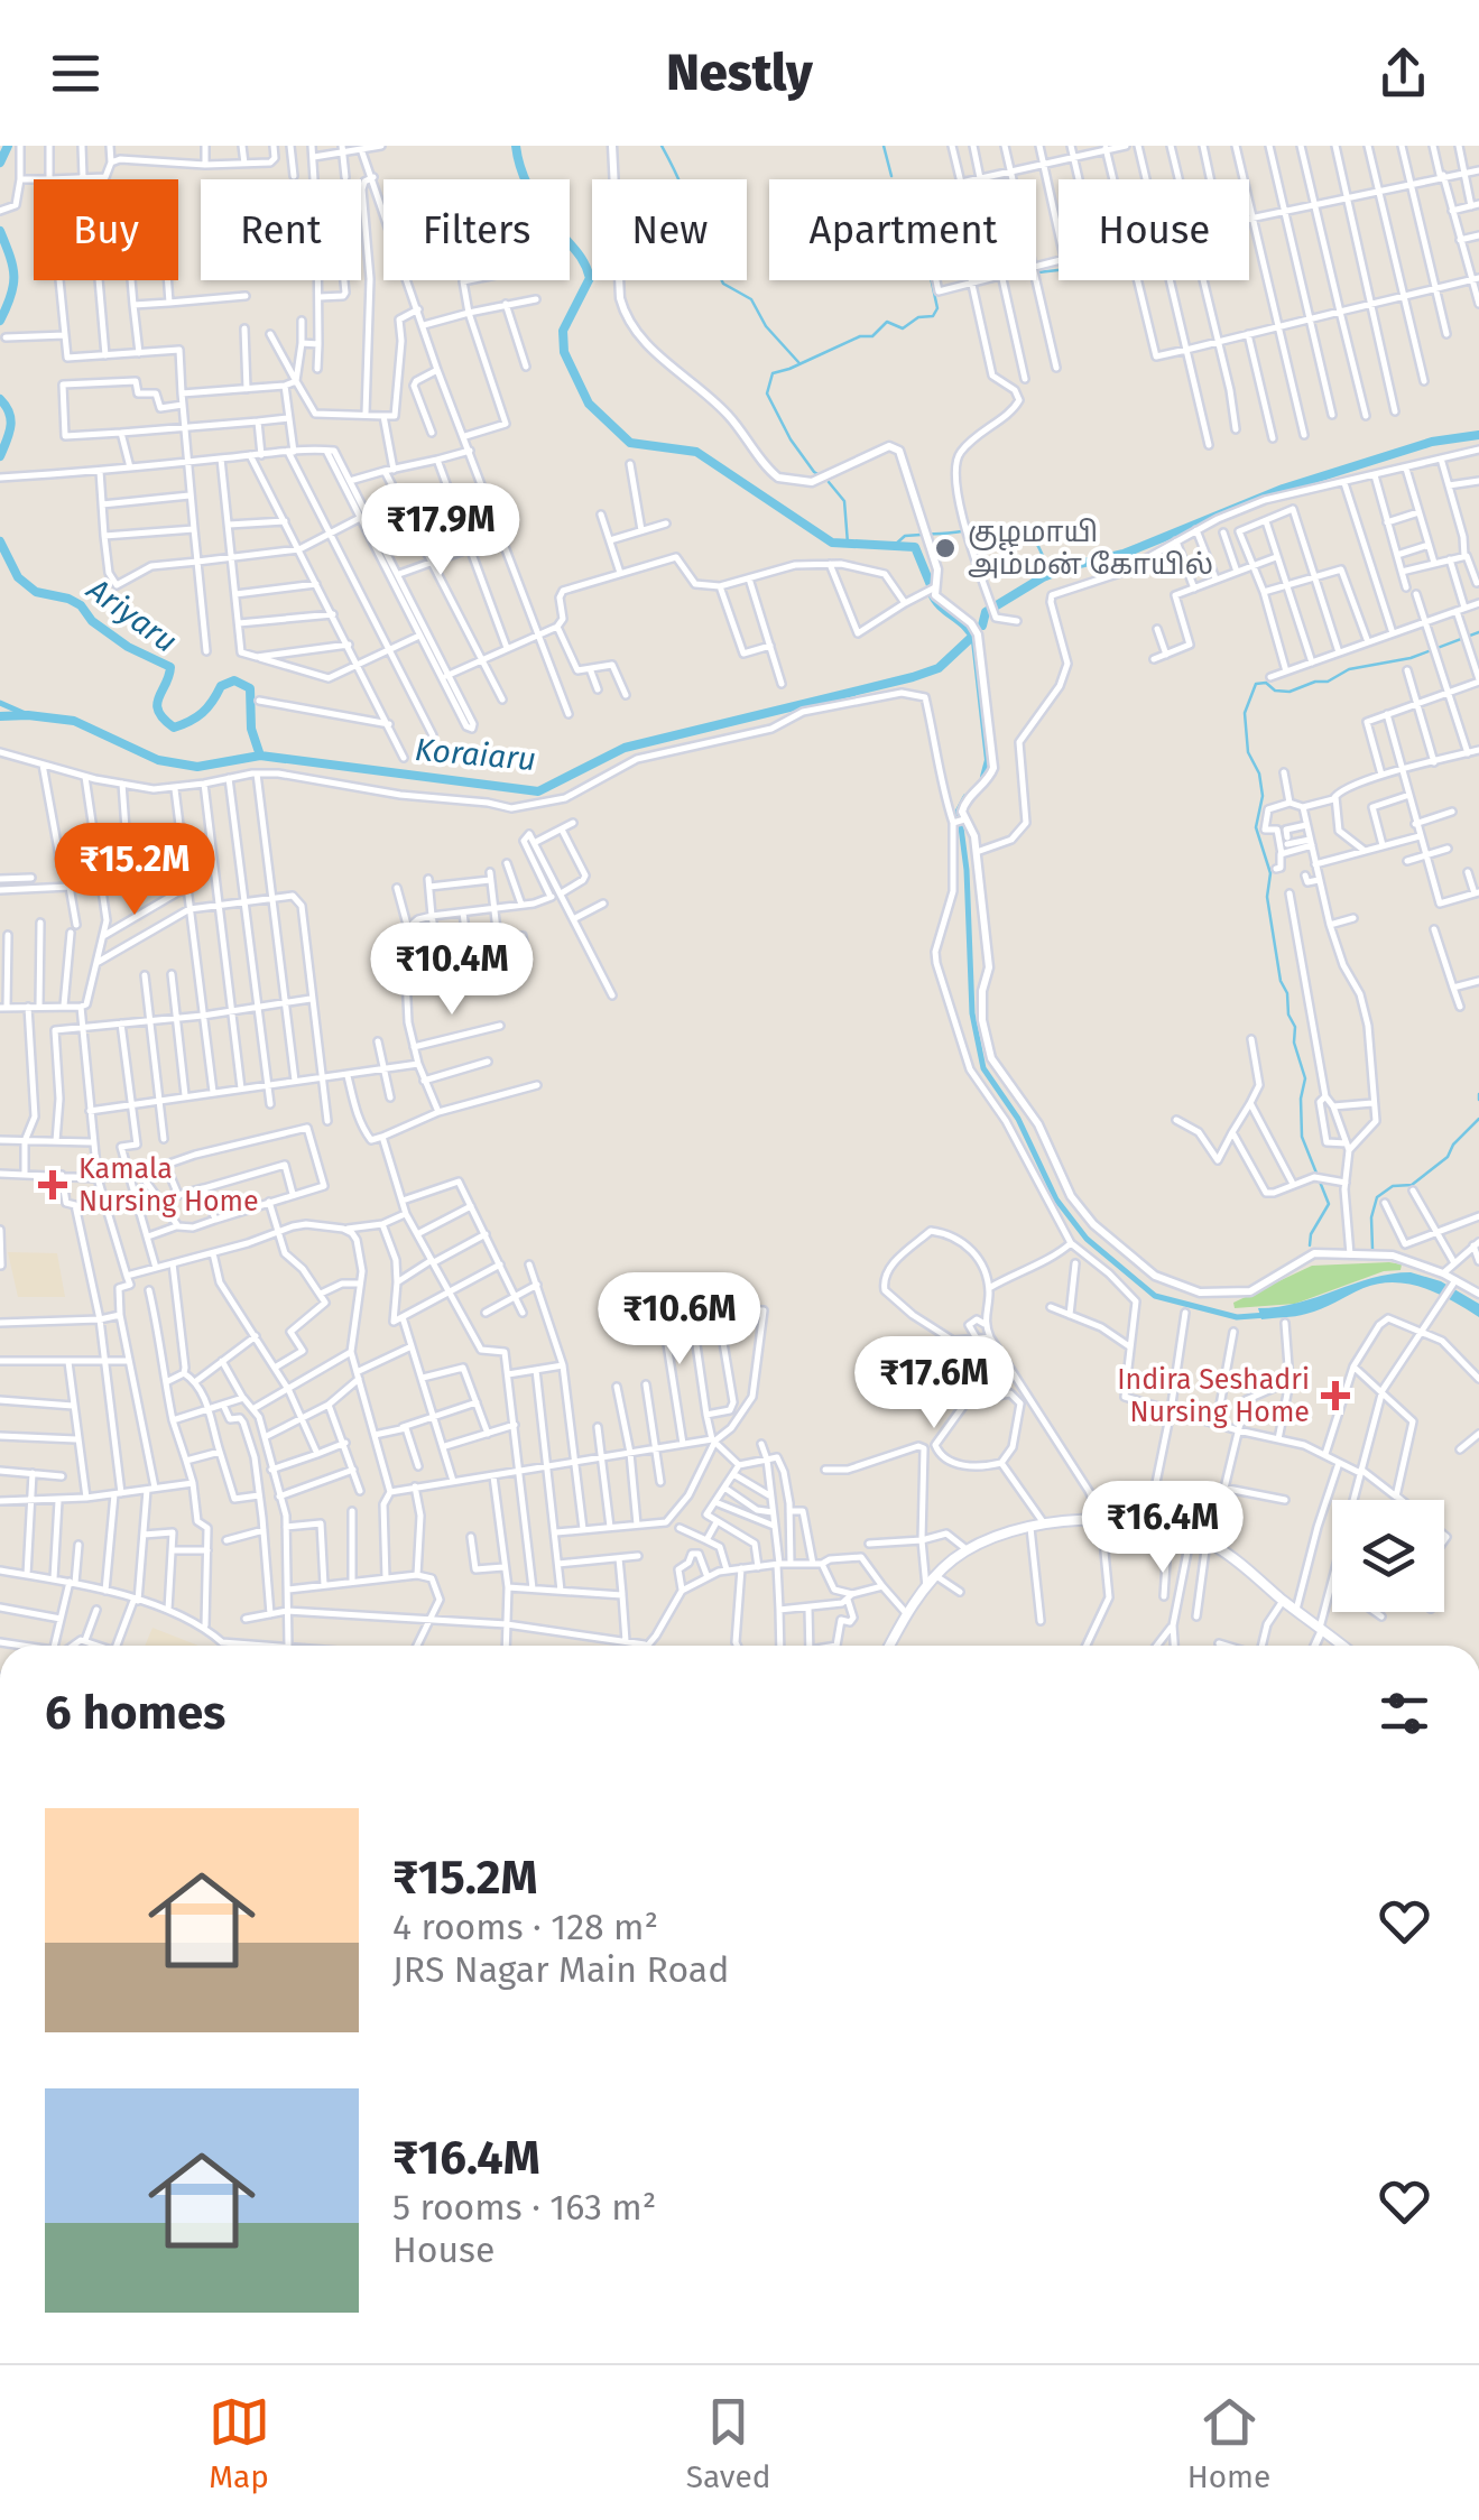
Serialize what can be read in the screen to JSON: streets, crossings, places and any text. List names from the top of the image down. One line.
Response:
{"water":["Ariyaru","Koraiaru"],"places":{"other":["குழமாயி அம்மன் கோயில்"],"health":["Kamala Nursing Home","Indira Seshadri Nursing Home"]},"page":{"header":"Nestly","chip":["Buy","Rent","Filters","New","Apartment","House"],"price":["₹17.9M","₹15.2M","₹10.4M","₹10.6M","₹17.6M","₹16.4M"],"heading":"6 homes","list":[{"name":"₹15.2M","note":"4 rooms · 128 m² · JRS Nagar Main Road"},{"name":"₹16.4M","note":"5 rooms · 163 m² · House"}],"tabs":["Map","Saved","Home"]}}
